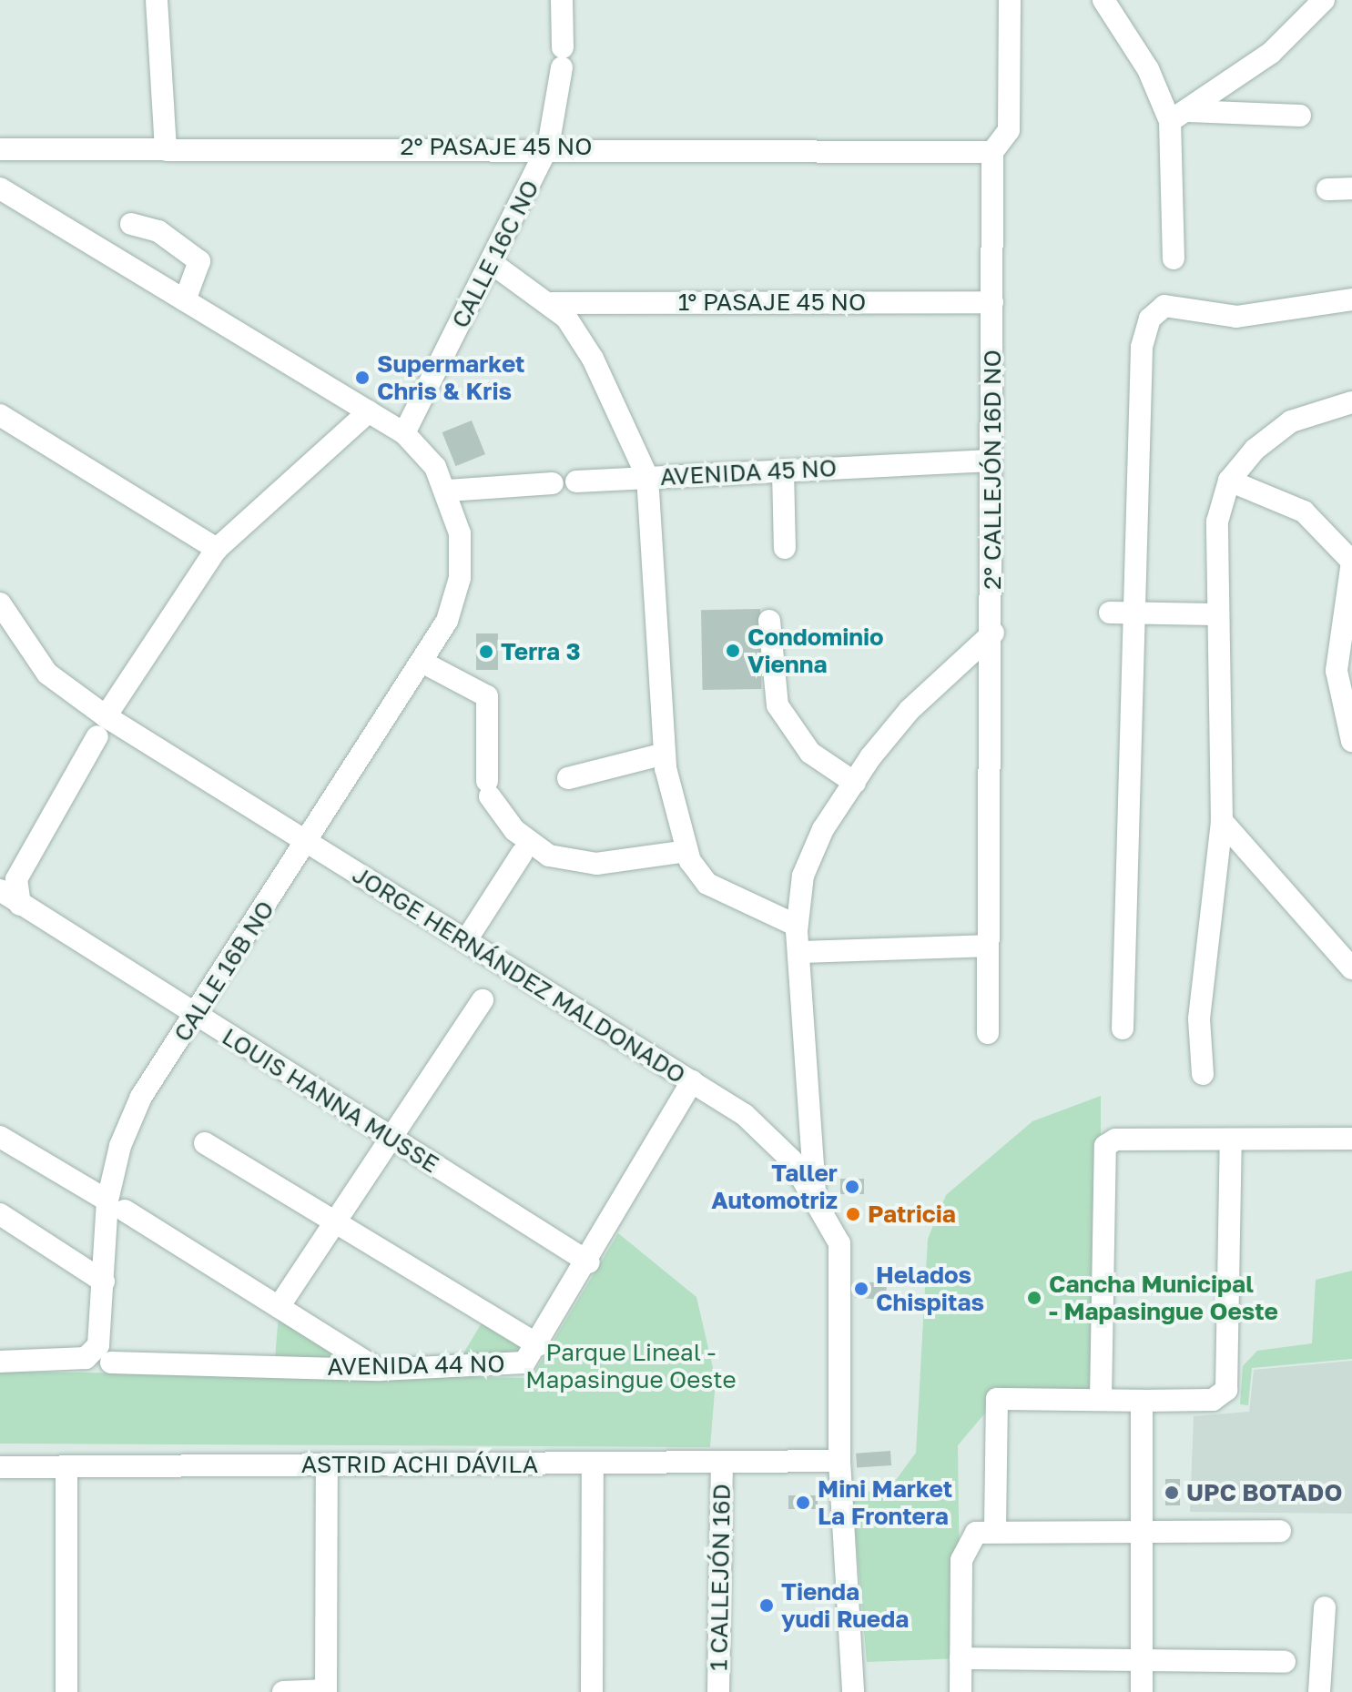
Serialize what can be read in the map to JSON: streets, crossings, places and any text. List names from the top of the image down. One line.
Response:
{"streets":{"street":["2° PASAJE 45 NO","CALLE 16C NO","1° PASAJE 45 NO","2° CALLEJÓN 16D NO","AVENIDA 45 NO","CALLE 16B NO","JORGE HERNÁNDEZ MALDONADO","LOUIS HANNA MUSSE","AVENIDA 44 NO","ASTRID ACHI DÁVILA","1 CALLEJÓN 16D"]},"crossings":[["2° PASAJE 45 NO","CALLE 16C NO"],["2° PASAJE 45 NO","2° CALLEJÓN 16D NO"],["CALLE 16C NO","AVENIDA 45 NO"],["1° PASAJE 45 NO","2° CALLEJÓN 16D NO"],["1° PASAJE 45 NO","AVENIDA 45 NO"],["2° CALLEJÓN 16D NO","AVENIDA 45 NO"],["CALLE 16B NO","JORGE HERNÁNDEZ MALDONADO"],["CALLE 16B NO","LOUIS HANNA MUSSE"],["CALLE 16B NO","AVENIDA 44 NO"],["JORGE HERNÁNDEZ MALDONADO","AVENIDA 44 NO"],["JORGE HERNÁNDEZ MALDONADO","ASTRID ACHI DÁVILA"],["LOUIS HANNA MUSSE","AVENIDA 44 NO"],["ASTRID ACHI DÁVILA","1 CALLEJÓN 16D"]],"parks":["Parque Lineal - Mapasingue Oeste"],"places":["Supermarket Chris & Kris","Condominio Vienna","Terra 3","Taller Automotriz","Patricia","Helados Chispitas","Cancha Municipal - Mapasingue Oeste","UPC BOTADO","Mini Market La Frontera","Tienda yudi Rueda"]}
